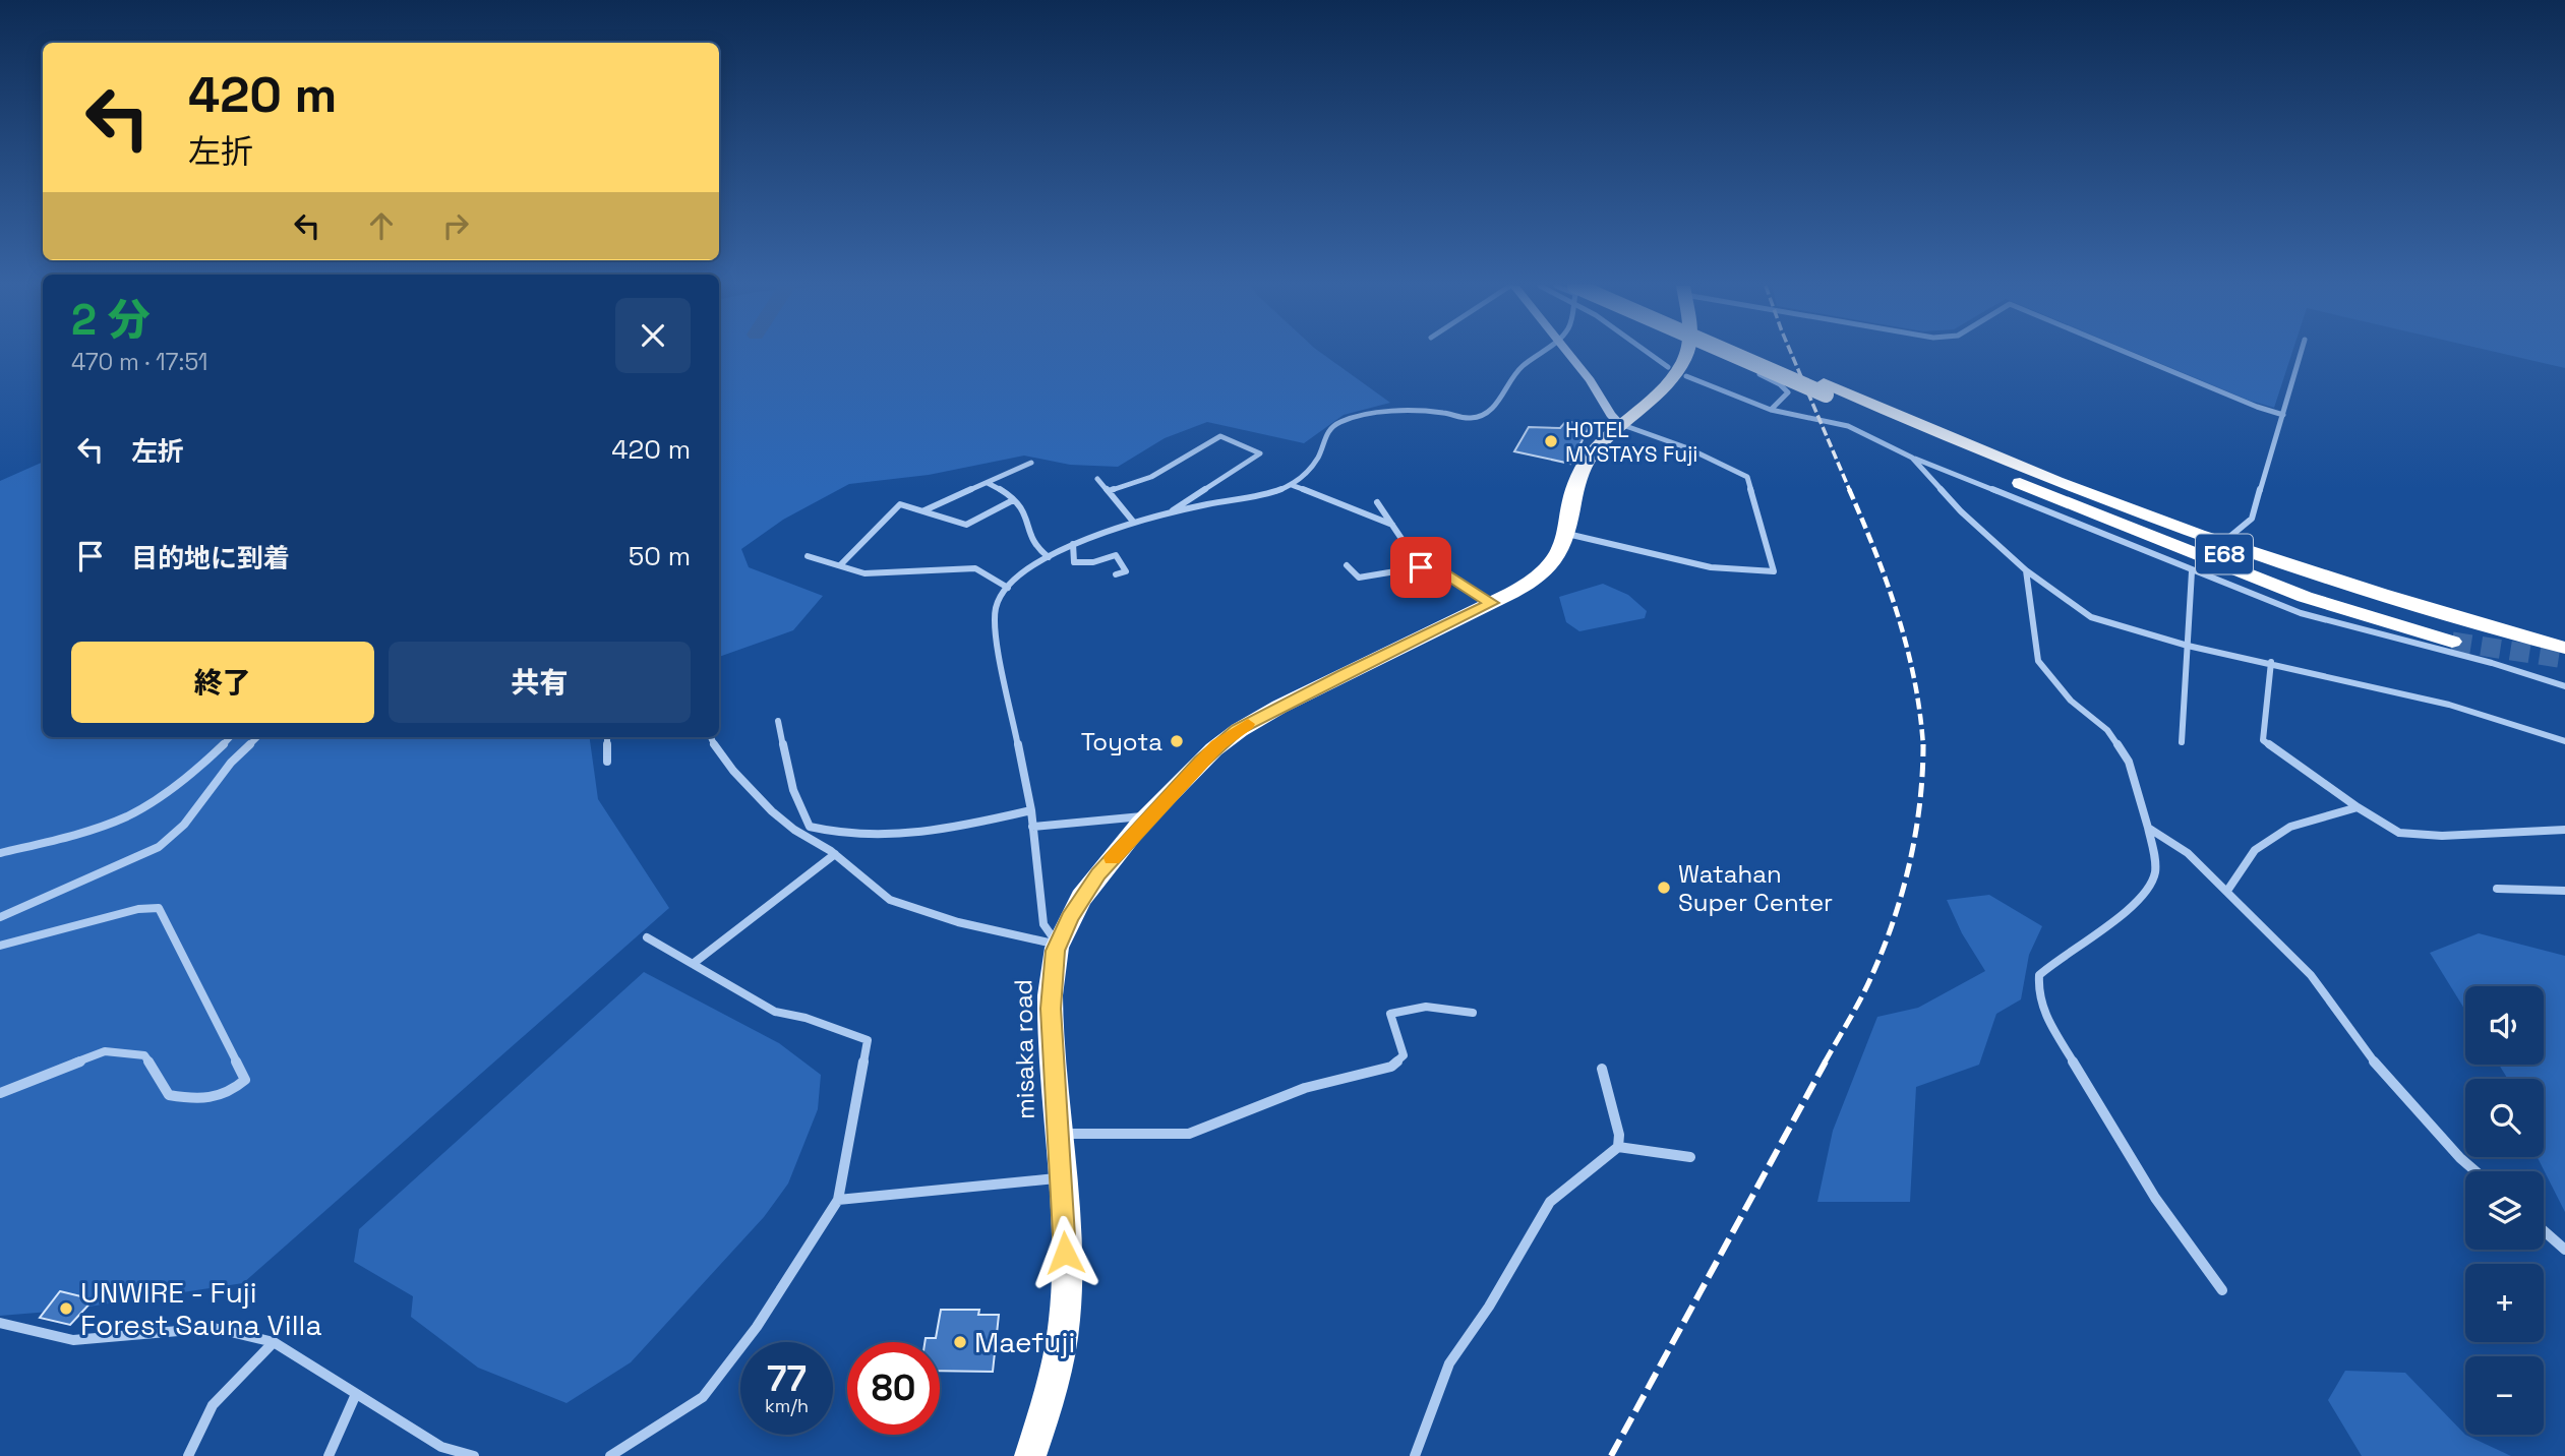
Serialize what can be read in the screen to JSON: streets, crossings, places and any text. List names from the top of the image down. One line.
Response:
{"streets":{"highway":["E68","misaka road"]},"places":["HOTEL MYSTAYS Fuji","Toyota","Watahan Super Center","UNWIRE - Fuji Forest Sauna Villa","Maefuji"],"page":{"turn":["420 m","左折"],"heading":["2 分","470 m · 17:51"],"list":[{"name":"左折","value":"420 m"},{"name":"目的地に到着","value":"50 m"}],"buttons":["終了","共有"],"map_buttons":["+","−"],"speed":"77 km/h","limit":"80"}}
